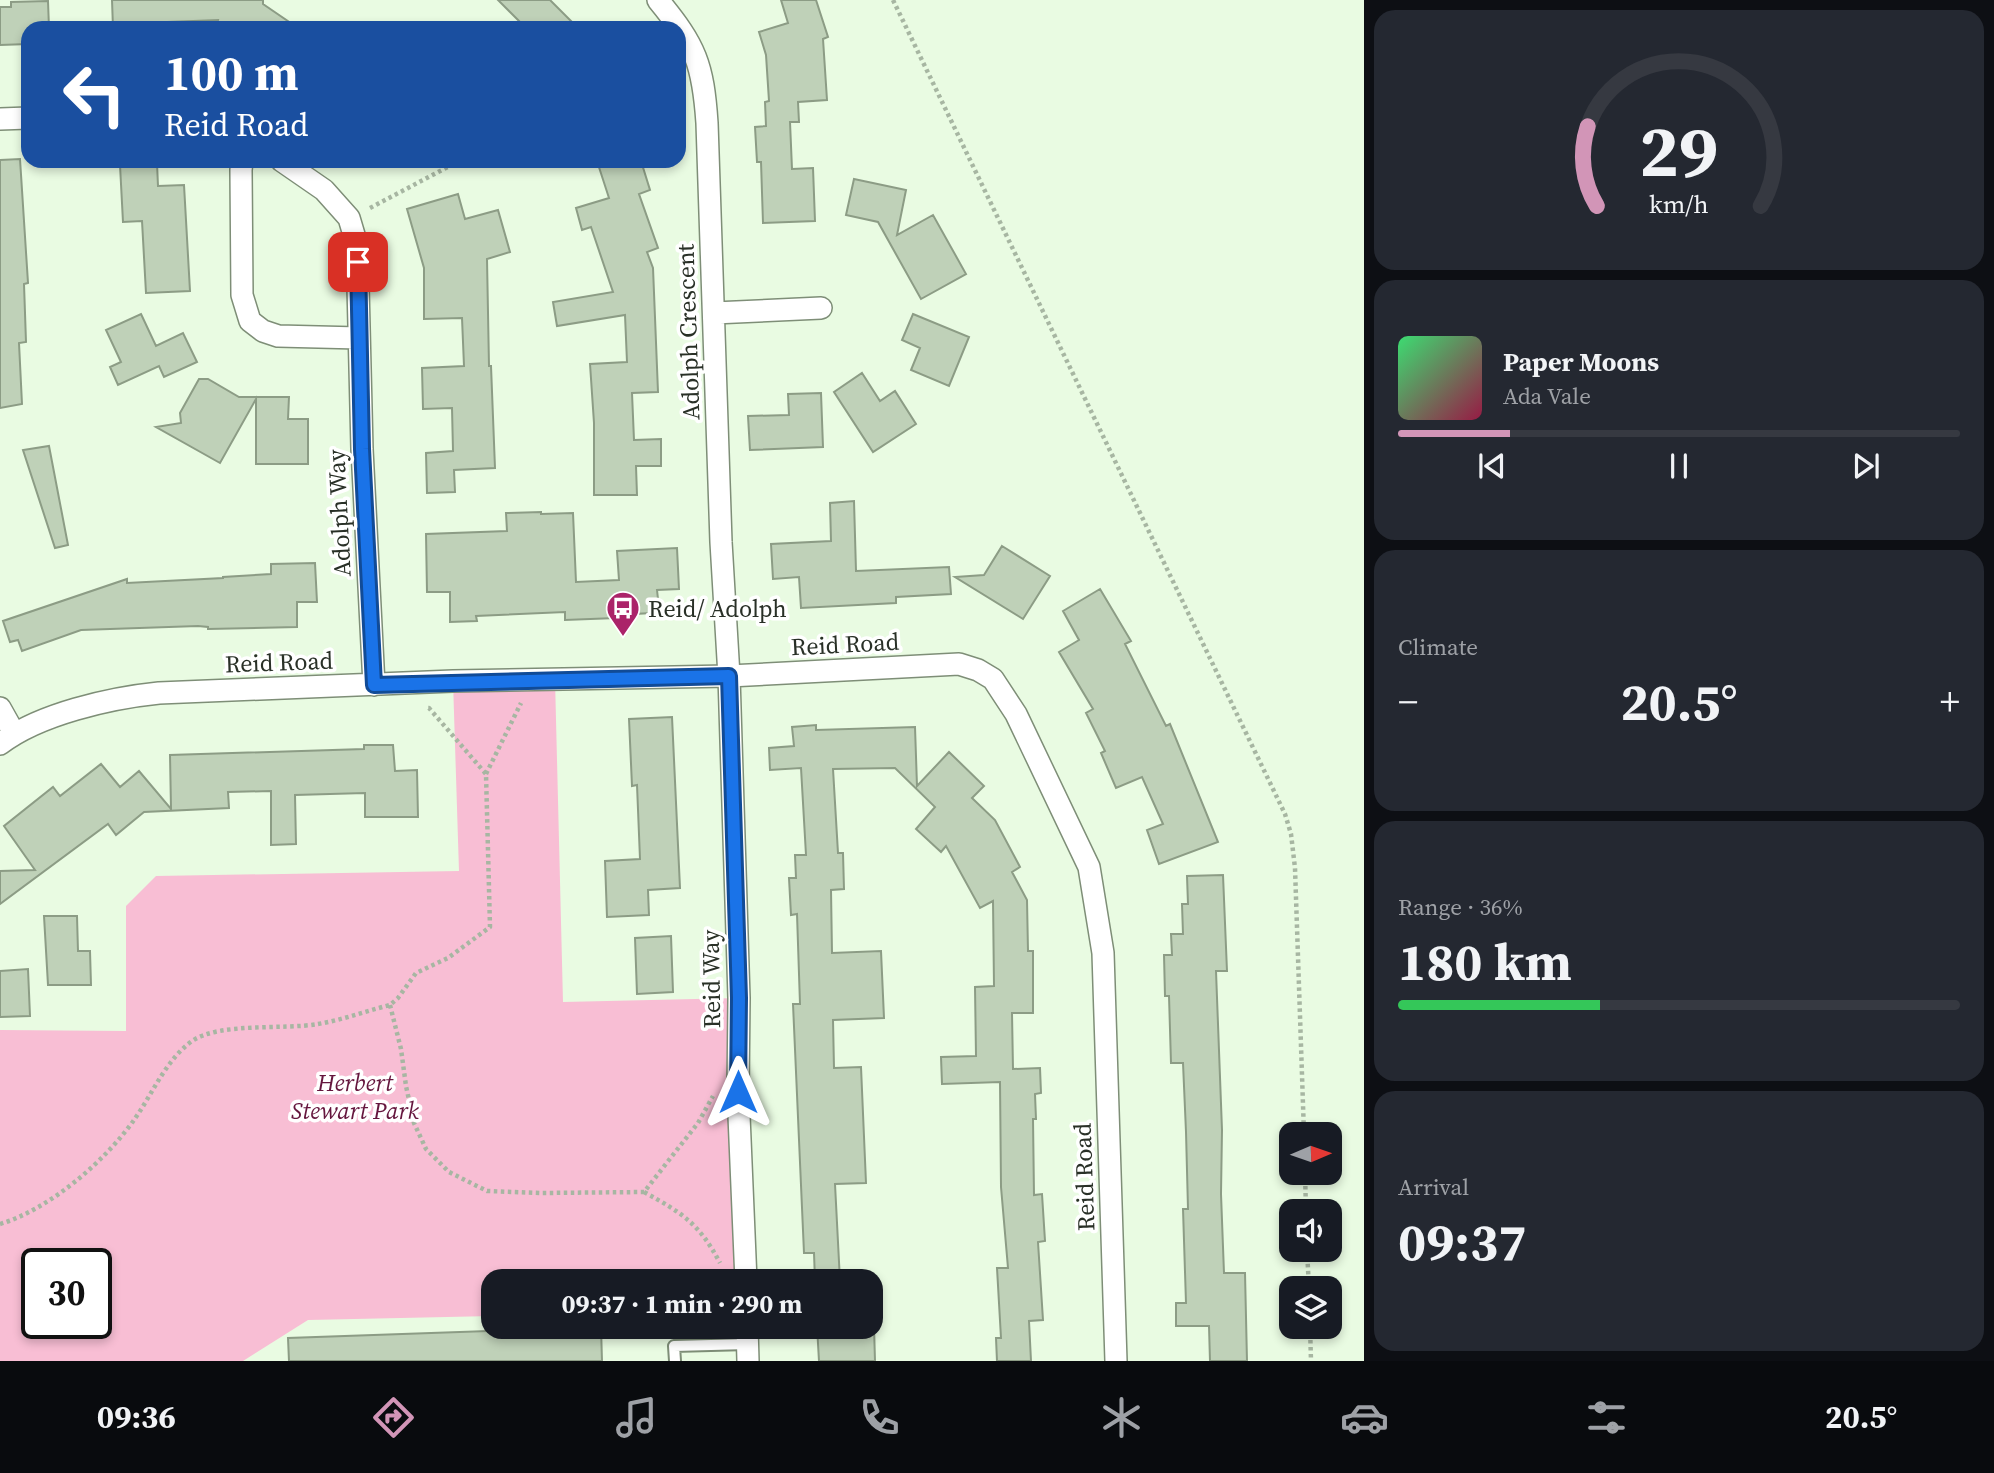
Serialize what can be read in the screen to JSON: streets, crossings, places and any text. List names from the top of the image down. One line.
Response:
{"streets":{"street":["Adolph Crescent","Adolph Way","Reid Road","Reid Way"]},"crossings":[["Adolph Crescent","Reid Road"],["Adolph Crescent","Reid Way"],["Adolph Way","Reid Road"],["Reid Road","Reid Way"]],"parks":["Herbert Stewart Park"],"places":{"bus stop":["Reid/ Adolph"]},"north":"right","page":{"turn":["100 m","Reid Road"],"song":["Paper Moons","Ada Vale"],"tile":["Climate",["Range · 36%","180 km"],["Arrival","09:37"]],"heat":["−","20.5°","+"],"limit":"30","trip":"09:37 · 1 min · 290 m","tabs":["09:36","20.5°"],"gauge":["29","km/h"]}}
